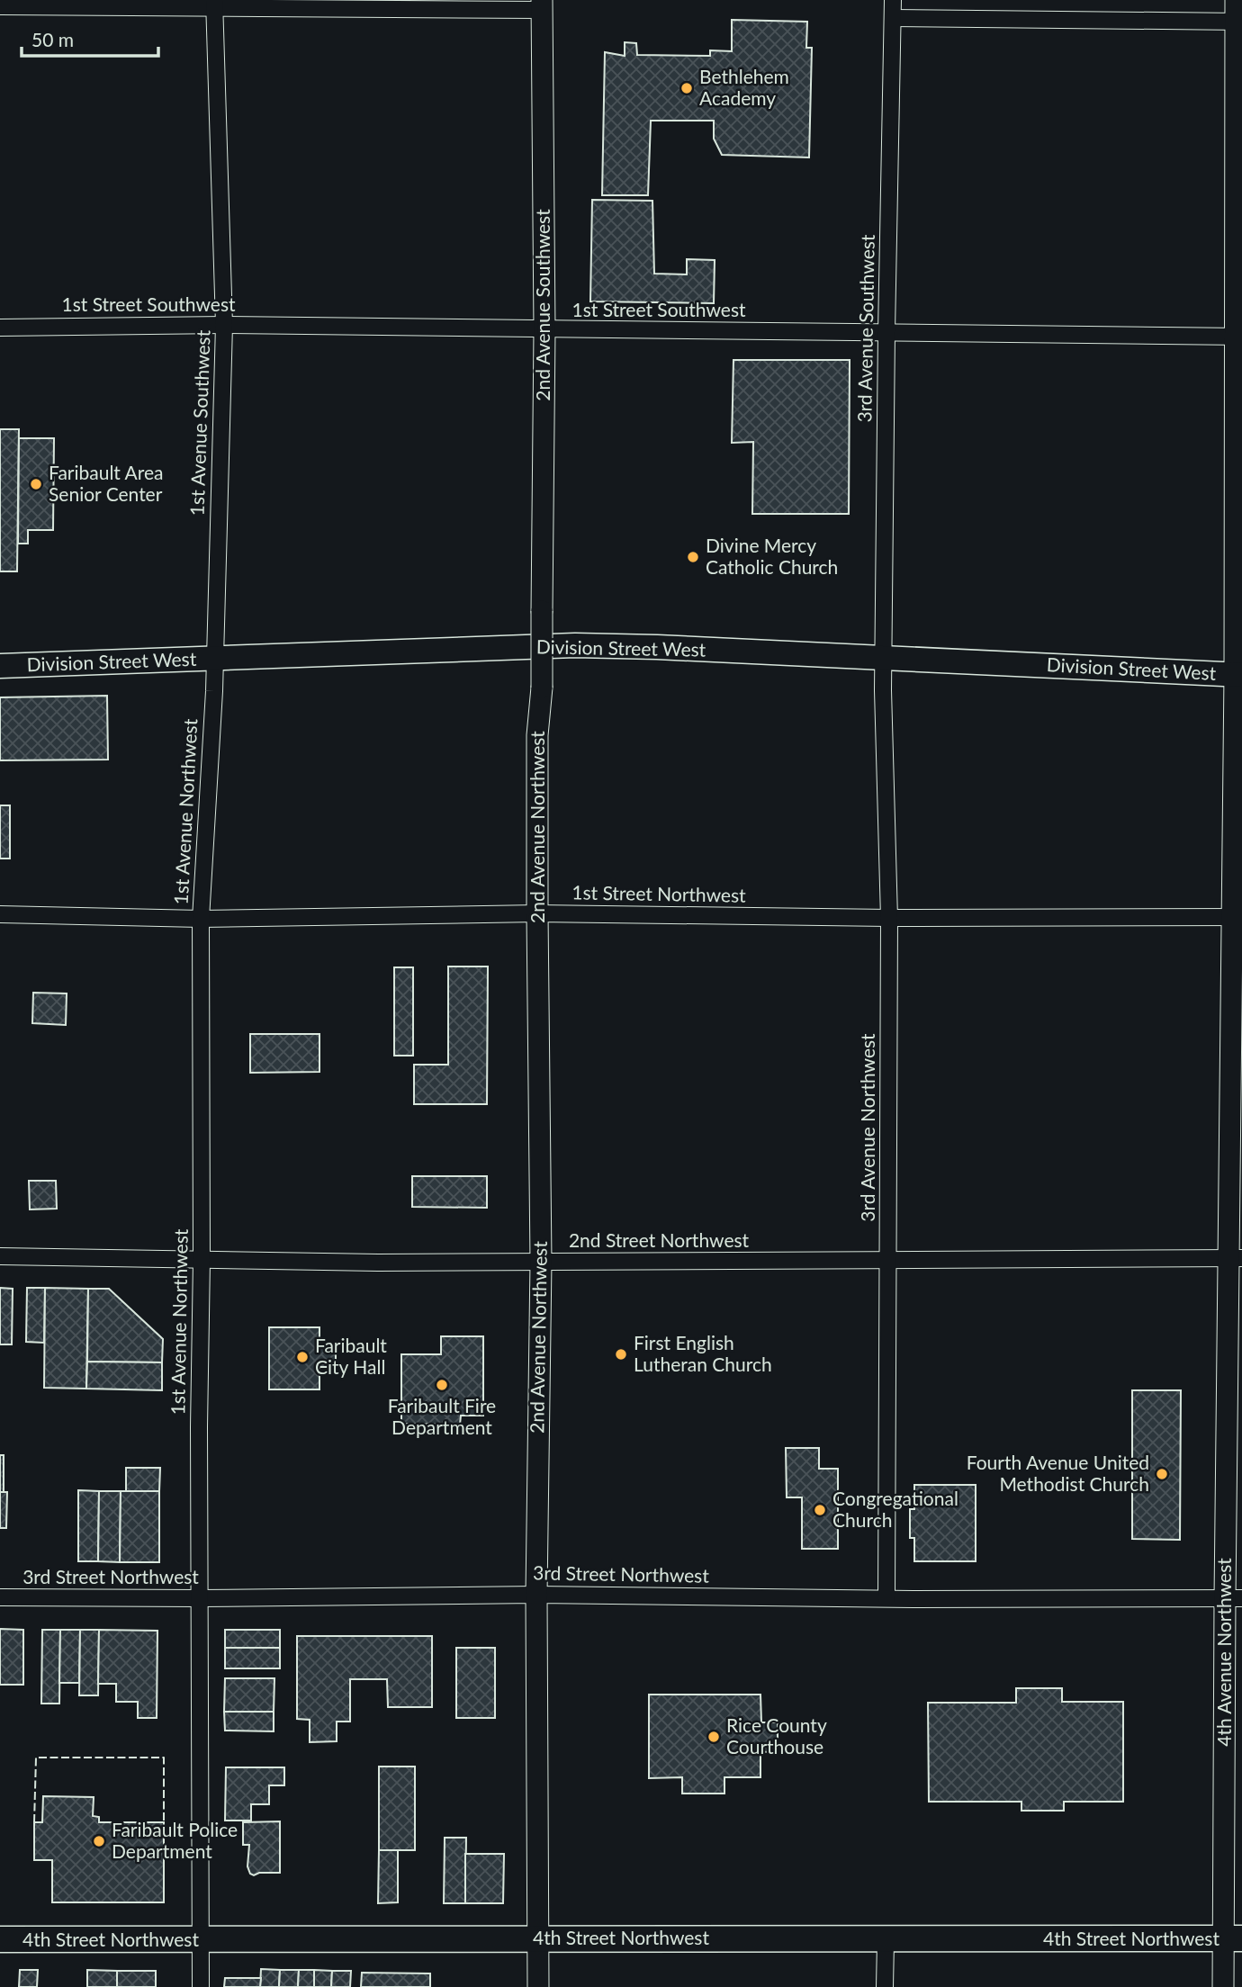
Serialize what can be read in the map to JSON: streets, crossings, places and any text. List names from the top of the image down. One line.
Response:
{"streets":{"main road":["Division Street West","4th Street Northwest"],"street":["1st Street Southwest","2nd Avenue Southwest","3rd Avenue Southwest","1st Avenue Southwest","1st Avenue Northwest","2nd Avenue Northwest","1st Street Northwest","3rd Avenue Northwest","2nd Street Northwest","3rd Street Northwest","4th Avenue Northwest"]},"crossings":[["1st Street Southwest","2nd Avenue Southwest"],["1st Street Southwest","3rd Avenue Southwest"],["1st Street Southwest","1st Avenue Southwest"],["1st Street Southwest","4th Avenue Northwest"],["2nd Avenue Southwest","2nd Avenue Northwest"],["3rd Avenue Southwest","Division Street West"],["3rd Avenue Southwest","3rd Avenue Northwest"],["1st Avenue Southwest","Division Street West"],["1st Avenue Southwest","1st Avenue Northwest"],["Division Street West","1st Avenue Northwest"],["Division Street West","3rd Avenue Northwest"],["Division Street West","4th Avenue Northwest"],["1st Avenue Northwest","1st Street Northwest"],["1st Avenue Northwest","2nd Street Northwest"],["1st Avenue Northwest","3rd Street Northwest"],["1st Avenue Northwest","4th Street Northwest"],["2nd Avenue Northwest","1st Street Northwest"],["2nd Avenue Northwest","2nd Street Northwest"],["2nd Avenue Northwest","3rd Street Northwest"],["2nd Avenue Northwest","4th Street Northwest"],["1st Street Northwest","3rd Avenue Northwest"],["1st Street Northwest","4th Avenue Northwest"],["3rd Avenue Northwest","2nd Street Northwest"],["3rd Avenue Northwest","3rd Street Northwest"],["2nd Street Northwest","4th Avenue Northwest"],["3rd Street Northwest","4th Avenue Northwest"],["4th Avenue Northwest","4th Street Northwest"]],"places":["Bethlehem Academy","Faribault Area Senior Center","Divine Mercy Catholic Church","First English Lutheran Church","Faribault City Hall","Faribault Fire Department","Fourth Avenue United Methodist Church","Congregational Church","Rice County Courthouse","Faribault Police Department"],"scale_bar":"50 m"}
